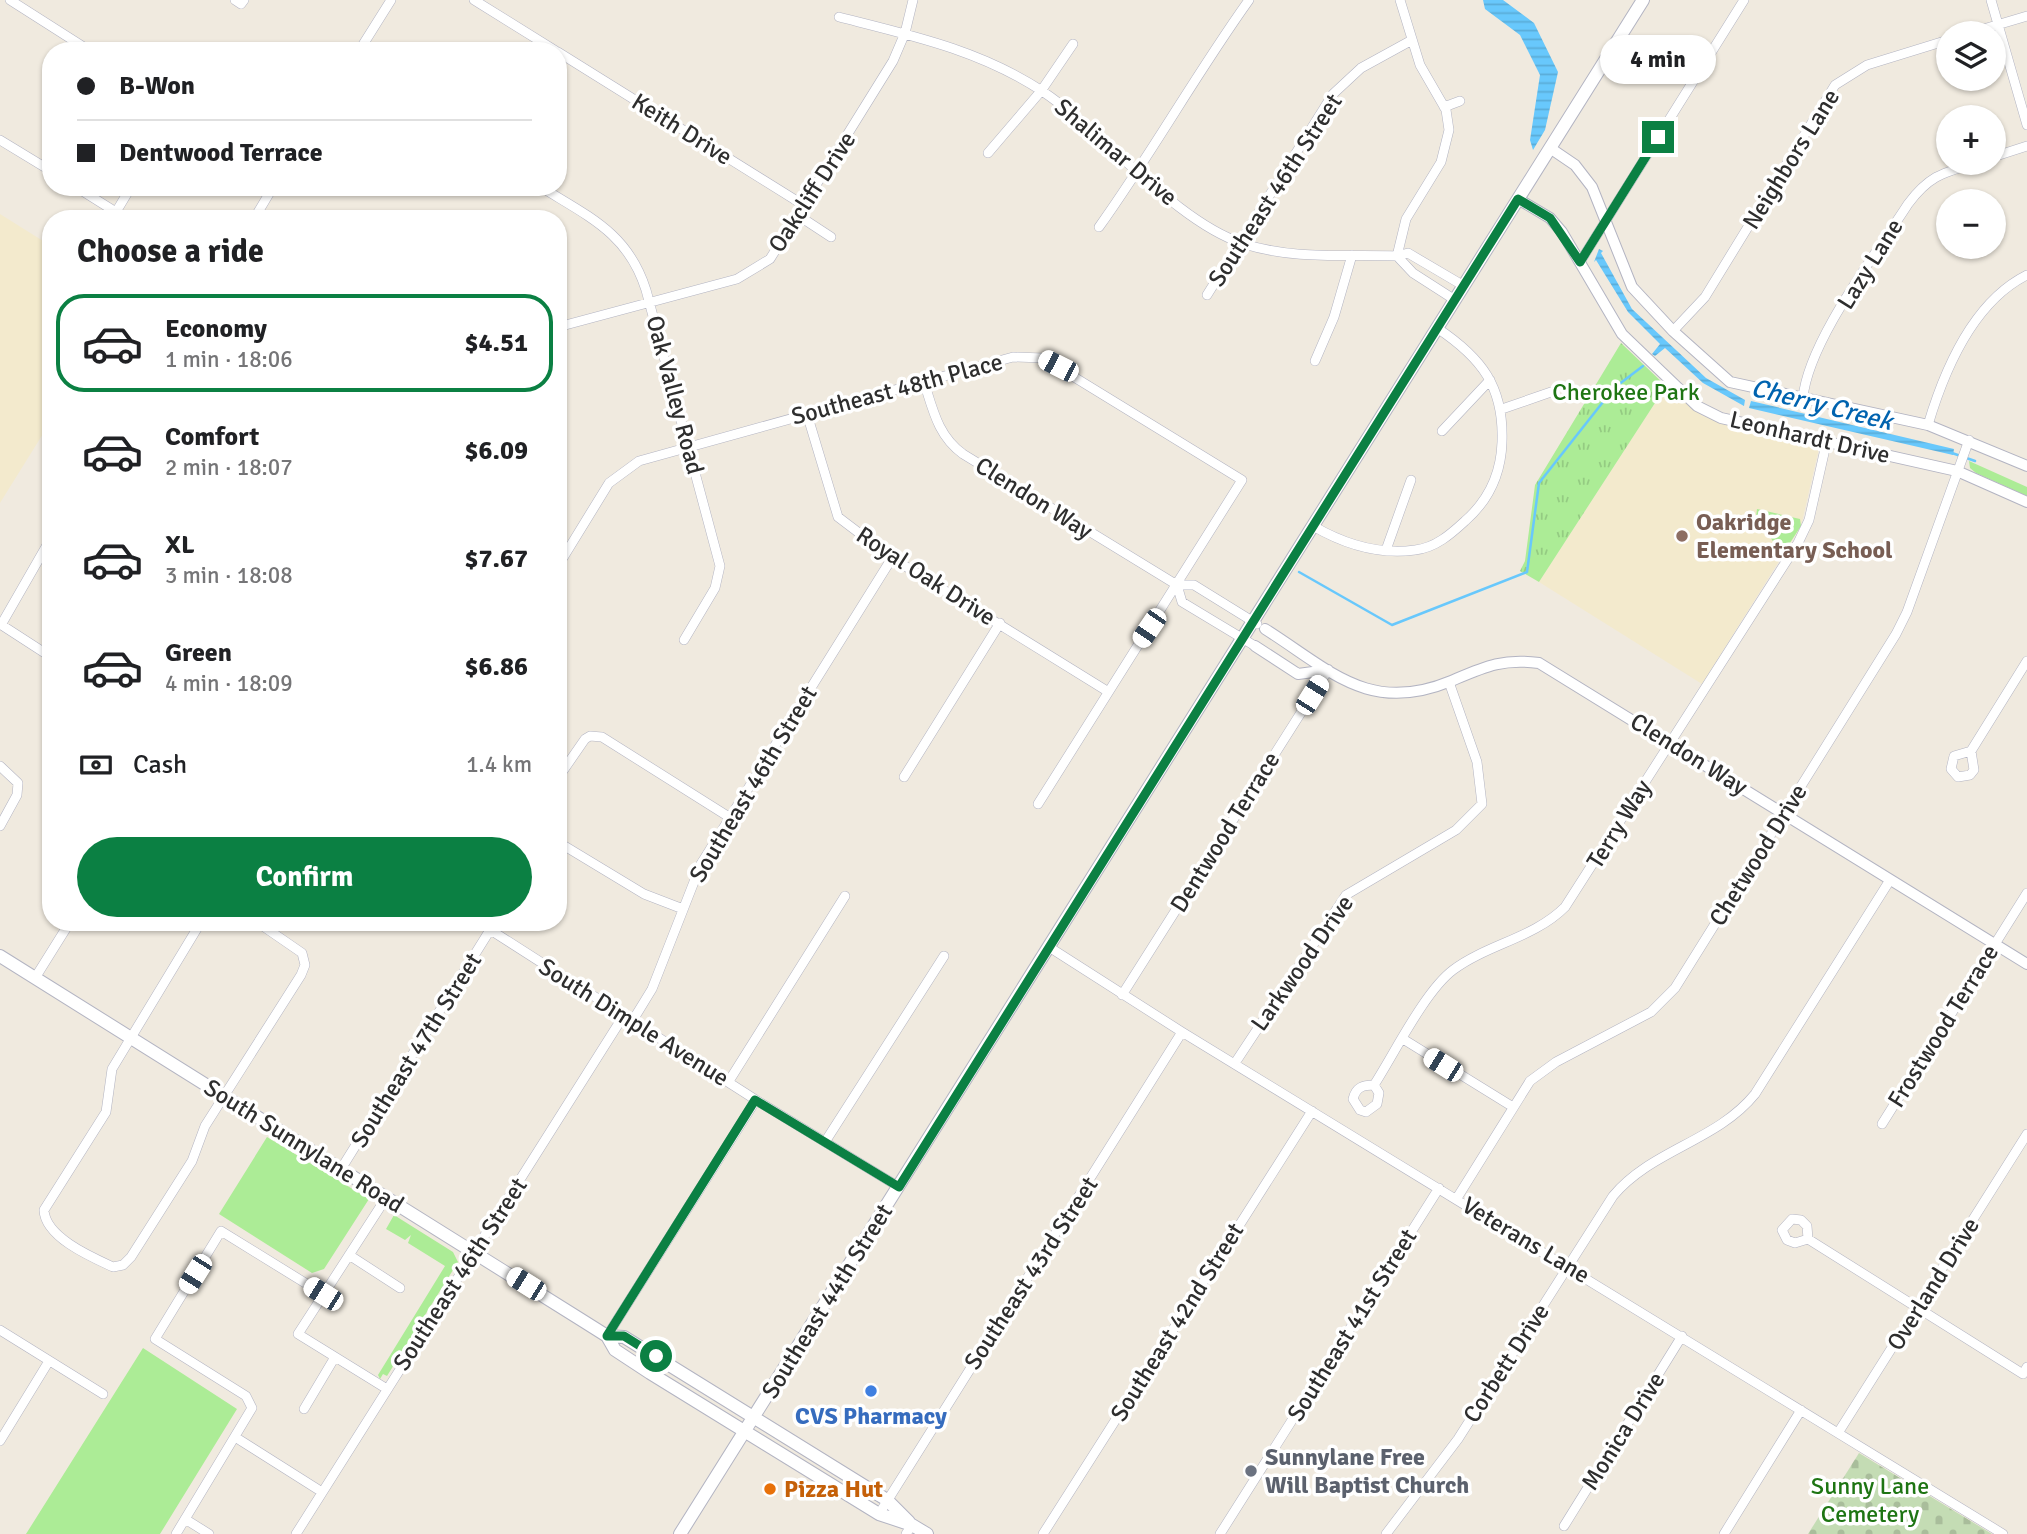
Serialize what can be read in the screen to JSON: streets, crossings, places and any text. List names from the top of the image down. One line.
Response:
{"streets":{"main road":["South Sunnylane Road","Southeast 44th Street"],"street":["Keith Drive","Shalimar Drive","Neighbors Lane","Southeast 46th Street","Oakcliff Drive","Lazy Lane","Southeast 48th Place","Oak Valley Road","Leonhardt Drive","Clendon Way","Royal Oak Drive","Terry Way","Dentwood Terrace","Chetwood Drive","Larkwood Drive","South Dimple Avenue","Frostwood Terrace","Southeast 47th Street","Veterans Lane","Southeast 43rd Street","Overland Drive","Southeast 42nd Street","Southeast 41st Street","Corbett Drive","Monica Drive"]},"crossings":[["Keith Drive","Oakcliff Drive"],["Shalimar Drive","Southeast 46th Street"],["Shalimar Drive","Oakcliff Drive"],["Shalimar Drive","Southeast 44th Street"],["Neighbors Lane","Leonhardt Drive"],["Southeast 46th Street","Royal Oak Drive"],["Southeast 46th Street","South Dimple Avenue"],["Southeast 46th Street","South Sunnylane Road"],["Oakcliff Drive","Oak Valley Road"],["Lazy Lane","Leonhardt Drive"],["Southeast 48th Place","Oak Valley Road"],["Southeast 48th Place","Clendon Way"],["Southeast 48th Place","Royal Oak Drive"],["Leonhardt Drive","Terry Way"],["Leonhardt Drive","Chetwood Drive"],["Leonhardt Drive","Southeast 44th Street"],["Clendon Way","Terry Way"],["Clendon Way","Dentwood Terrace"],["Clendon Way","Chetwood Drive"],["Clendon Way","Larkwood Drive"],["Clendon Way","Frostwood Terrace"],["Clendon Way","Southeast 44th Street"],["Clendon Way","Corbett Drive"],["Dentwood Terrace","Veterans Lane"],["Chetwood Drive","Veterans Lane"],["Larkwood Drive","Veterans Lane"],["South Dimple Avenue","Southeast 44th Street"],["Southeast 47th Street","South Sunnylane Road"],["South Sunnylane Road","Southeast 43rd Street"],["South Sunnylane Road","Southeast 44th Street"],["Veterans Lane","Southeast 43rd Street"],["Veterans Lane","Overland Drive"],["Veterans Lane","Southeast 44th Street"],["Veterans Lane","Southeast 42nd Street"],["Veterans Lane","Southeast 41st Street"],["Veterans Lane","Corbett Drive"],["Veterans Lane","Monica Drive"]],"water":["Cherry Creek"],"parks":["Cherokee Park","Sunny Lane Cemetery"],"places":["Oakridge Elementary School","CVS Pharmacy","Sunnylane Free Will Baptist Church","Pizza Hut"],"page":{"map_buttons":["+","−"],"bubble":"4 min","banner":["B-Won","Dentwood Terrace"],"heading":"Choose a ride","list":[{"name":"Economy","note":"1 min · 18:06","value":"$4.51"},{"name":"Comfort","note":"2 min · 18:07","value":"$6.09"},{"name":"XL","note":"3 min · 18:08","value":"$7.67"},{"name":"Green","note":"4 min · 18:09","value":"$6.86"}],"pay":["Cash","1.4 km"],"buttons":"Confirm"}}
